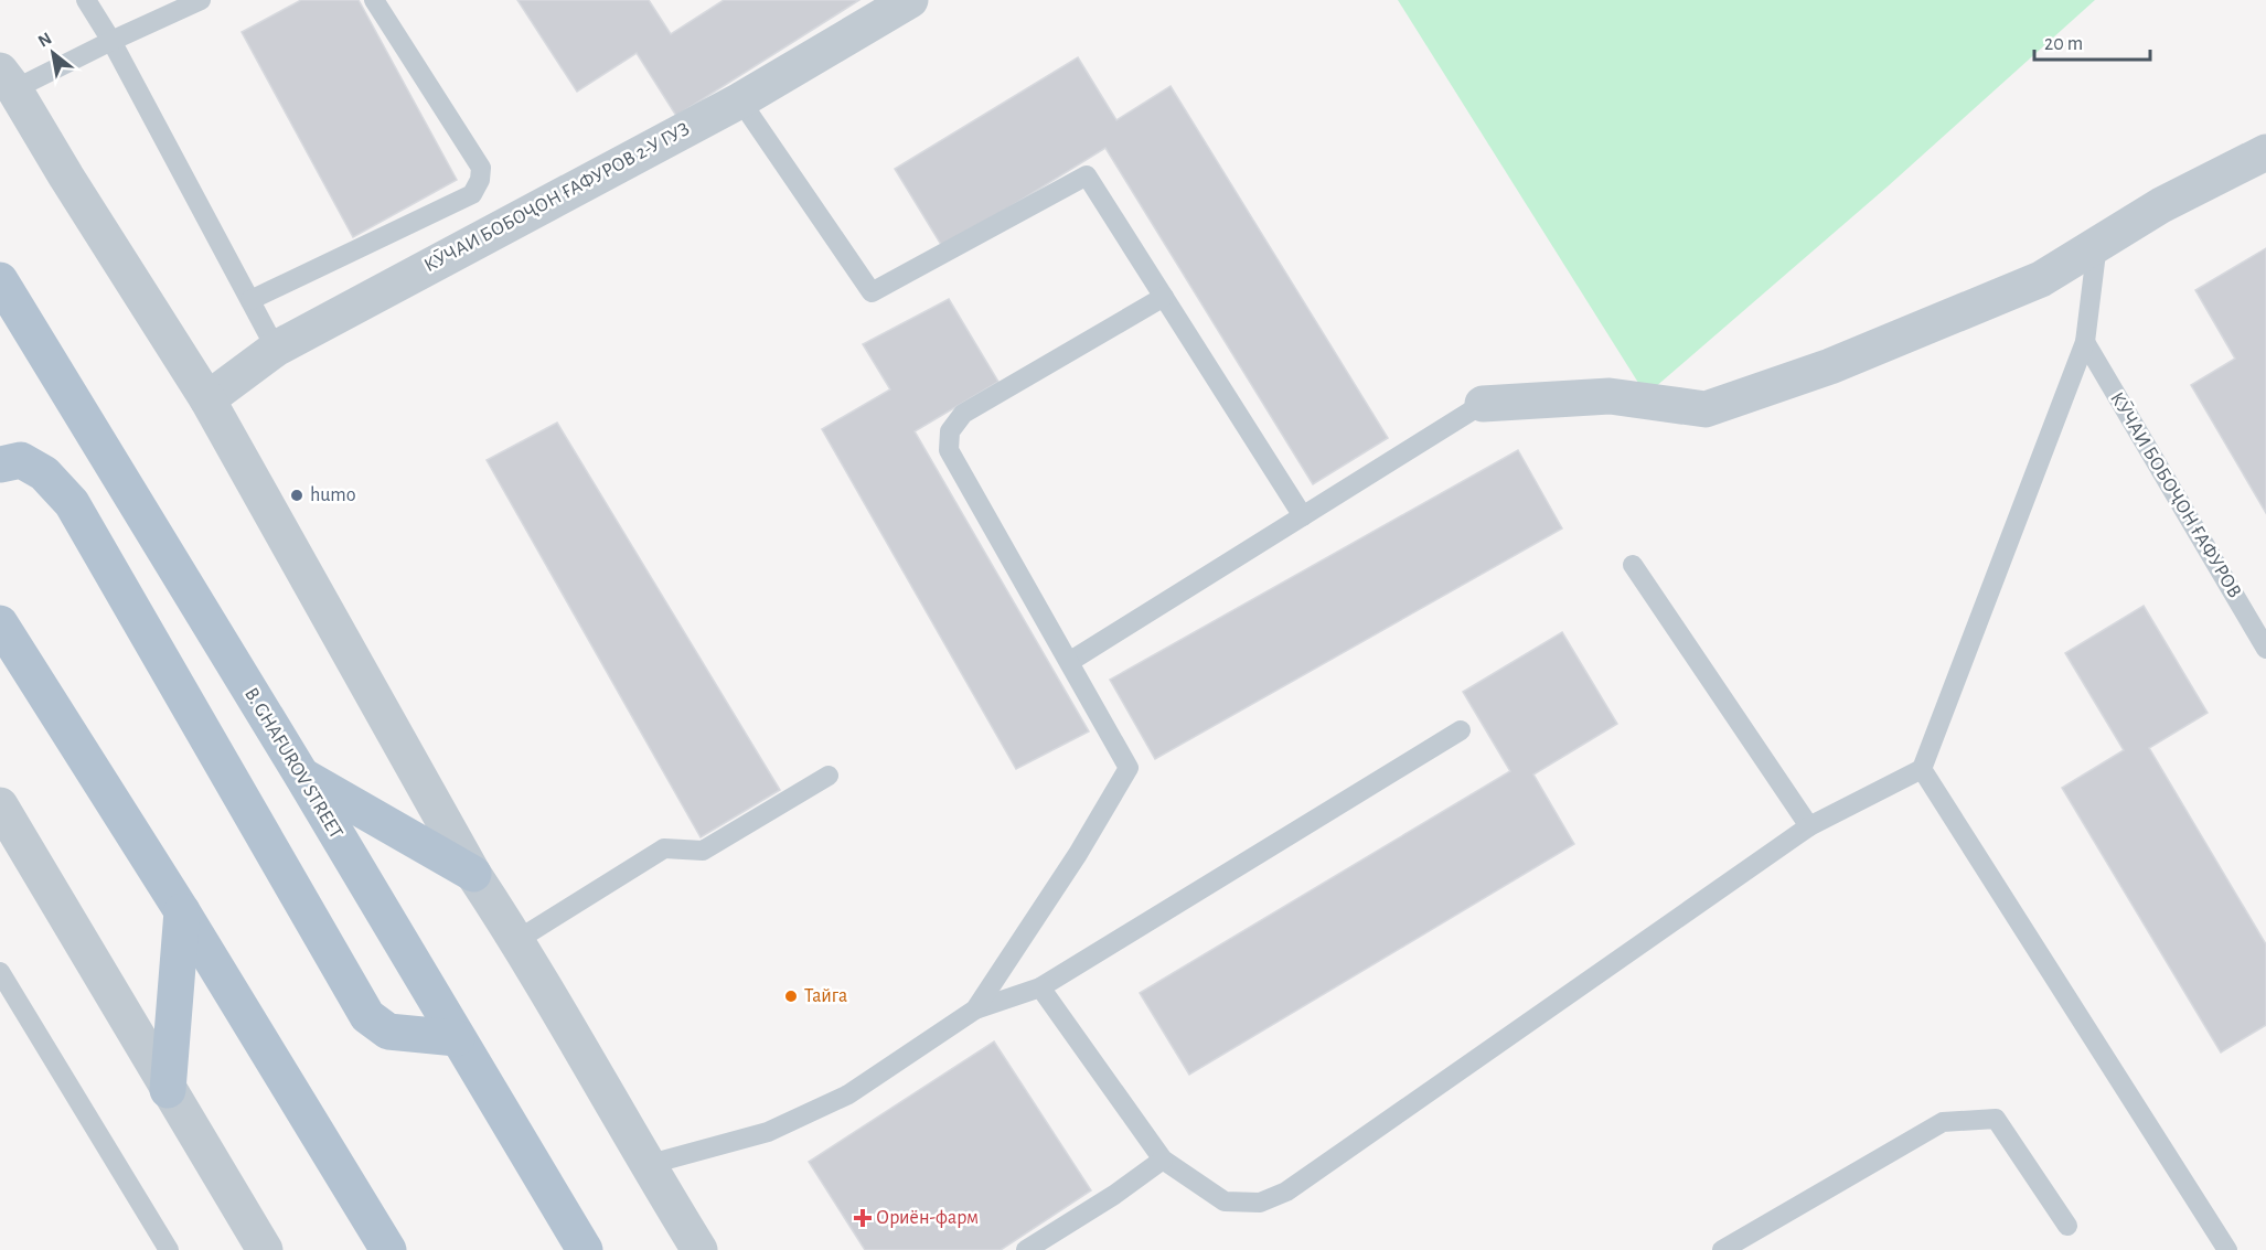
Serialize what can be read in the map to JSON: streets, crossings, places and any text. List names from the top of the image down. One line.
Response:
{"streets":{"main road":["B. GHAFUROV STREET"],"street":["КӮЧАИ БОБОҶОН ҒАФУРОВ 2-У ГУЗ"],"lane":["КӮЧАИ БОБОҶОН ҒАФУРОВ"]},"places":{"other":["humo","Тайга"],"health":["Ориён-фарм"]},"scale_bar":"20 m","north":"top left"}
